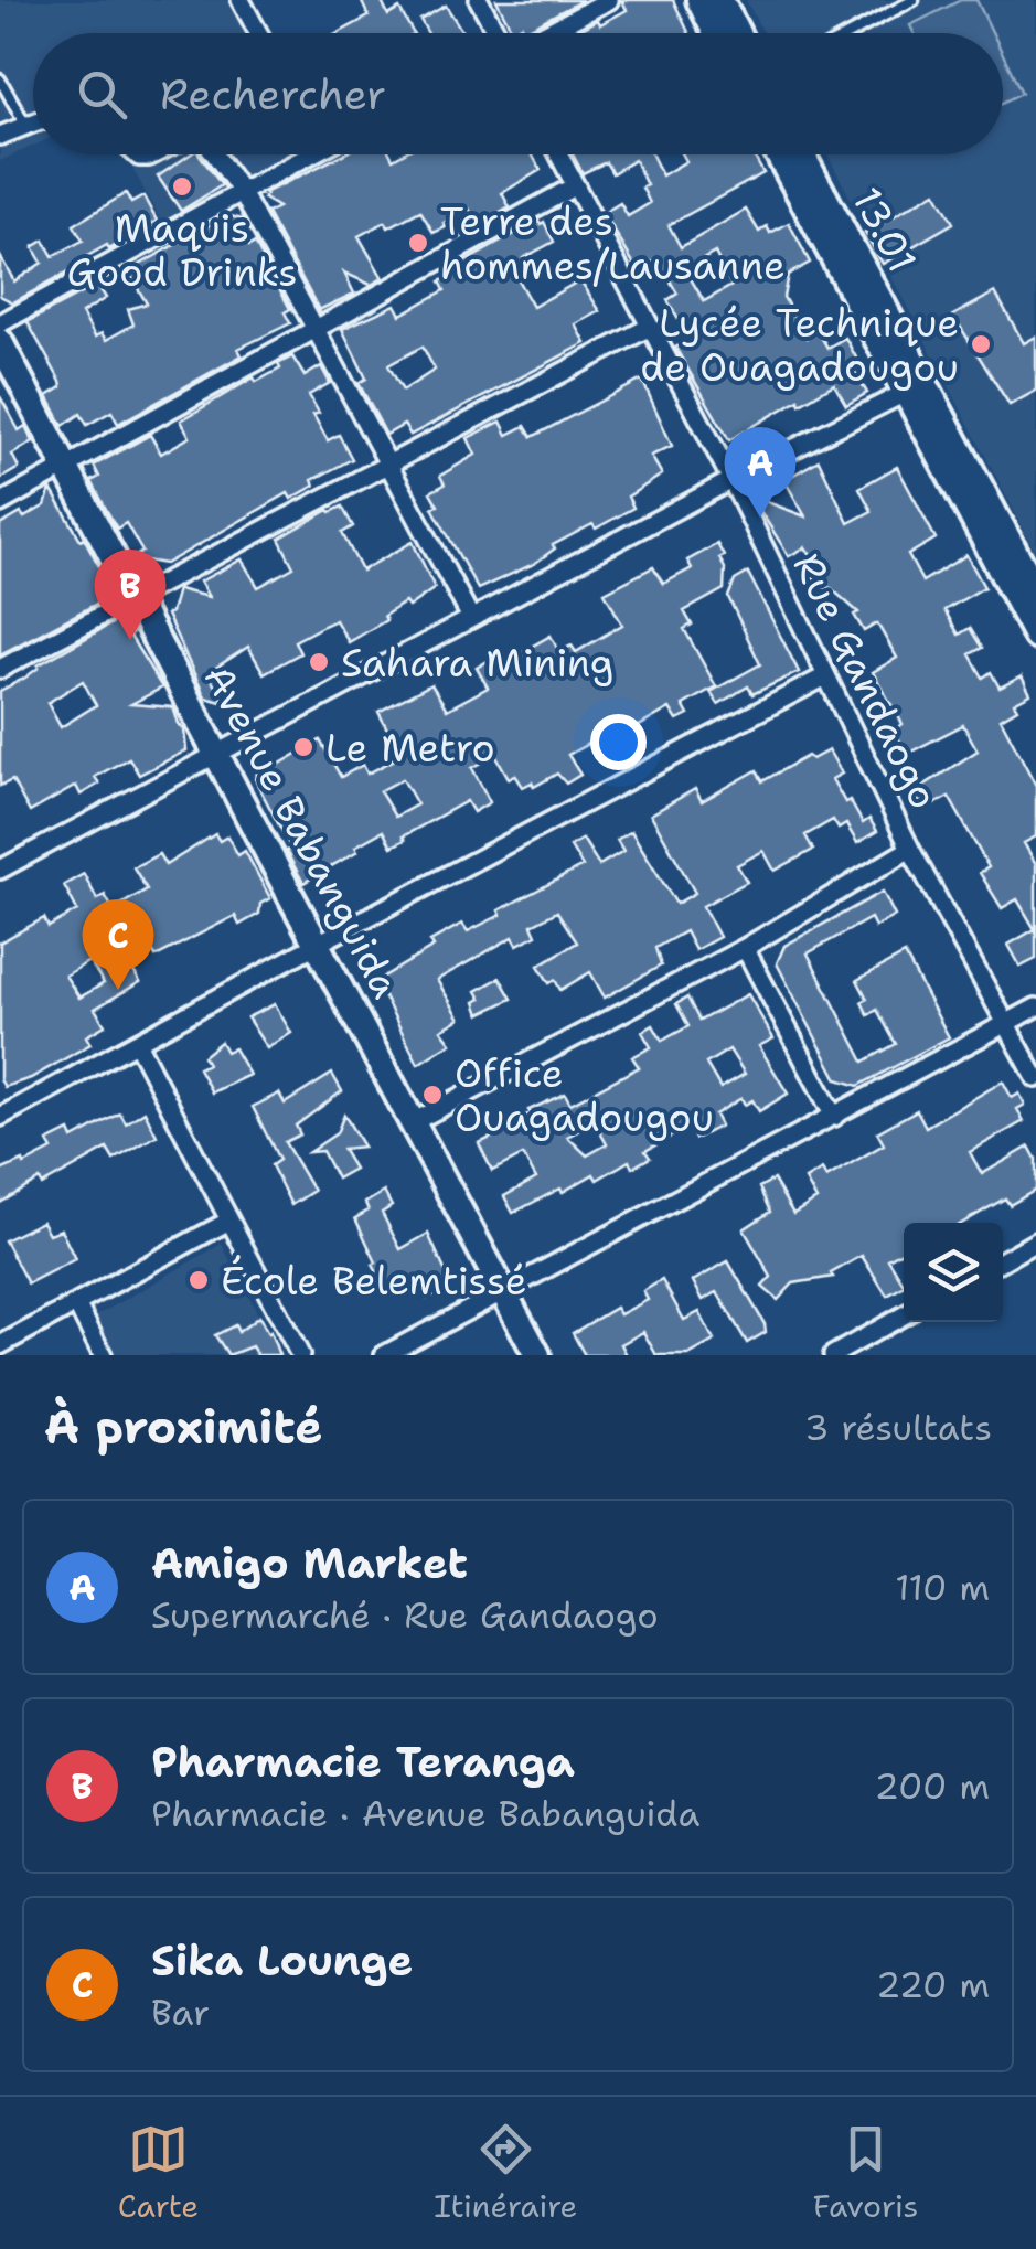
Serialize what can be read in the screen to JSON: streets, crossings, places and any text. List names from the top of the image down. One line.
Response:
{"streets":{"street":["13.01","Rue Gandaogo","Avenue Babanguida"]},"places":["Maquis Good Drinks","Terre des hommes/Lausanne","Lycée Technique de Ouagadougou","Sahara Mining","Le Metro","Office Ouagadougou","École Belemtissé"],"page":{"search":"Rechercher","pins":["A","B","C"],"heading":["À proximité","3 résultats"],"list":[{"mark":"A","name":"Amigo Market","note":"Supermarché · Rue Gandaogo","value":"110 m"},{"mark":"B","name":"Pharmacie Teranga","note":"Pharmacie · Avenue Babanguida","value":"200 m"},{"mark":"C","name":"Sika Lounge","note":"Bar","value":"220 m"}],"nav":["Carte","Itinéraire","Favoris"]}}
